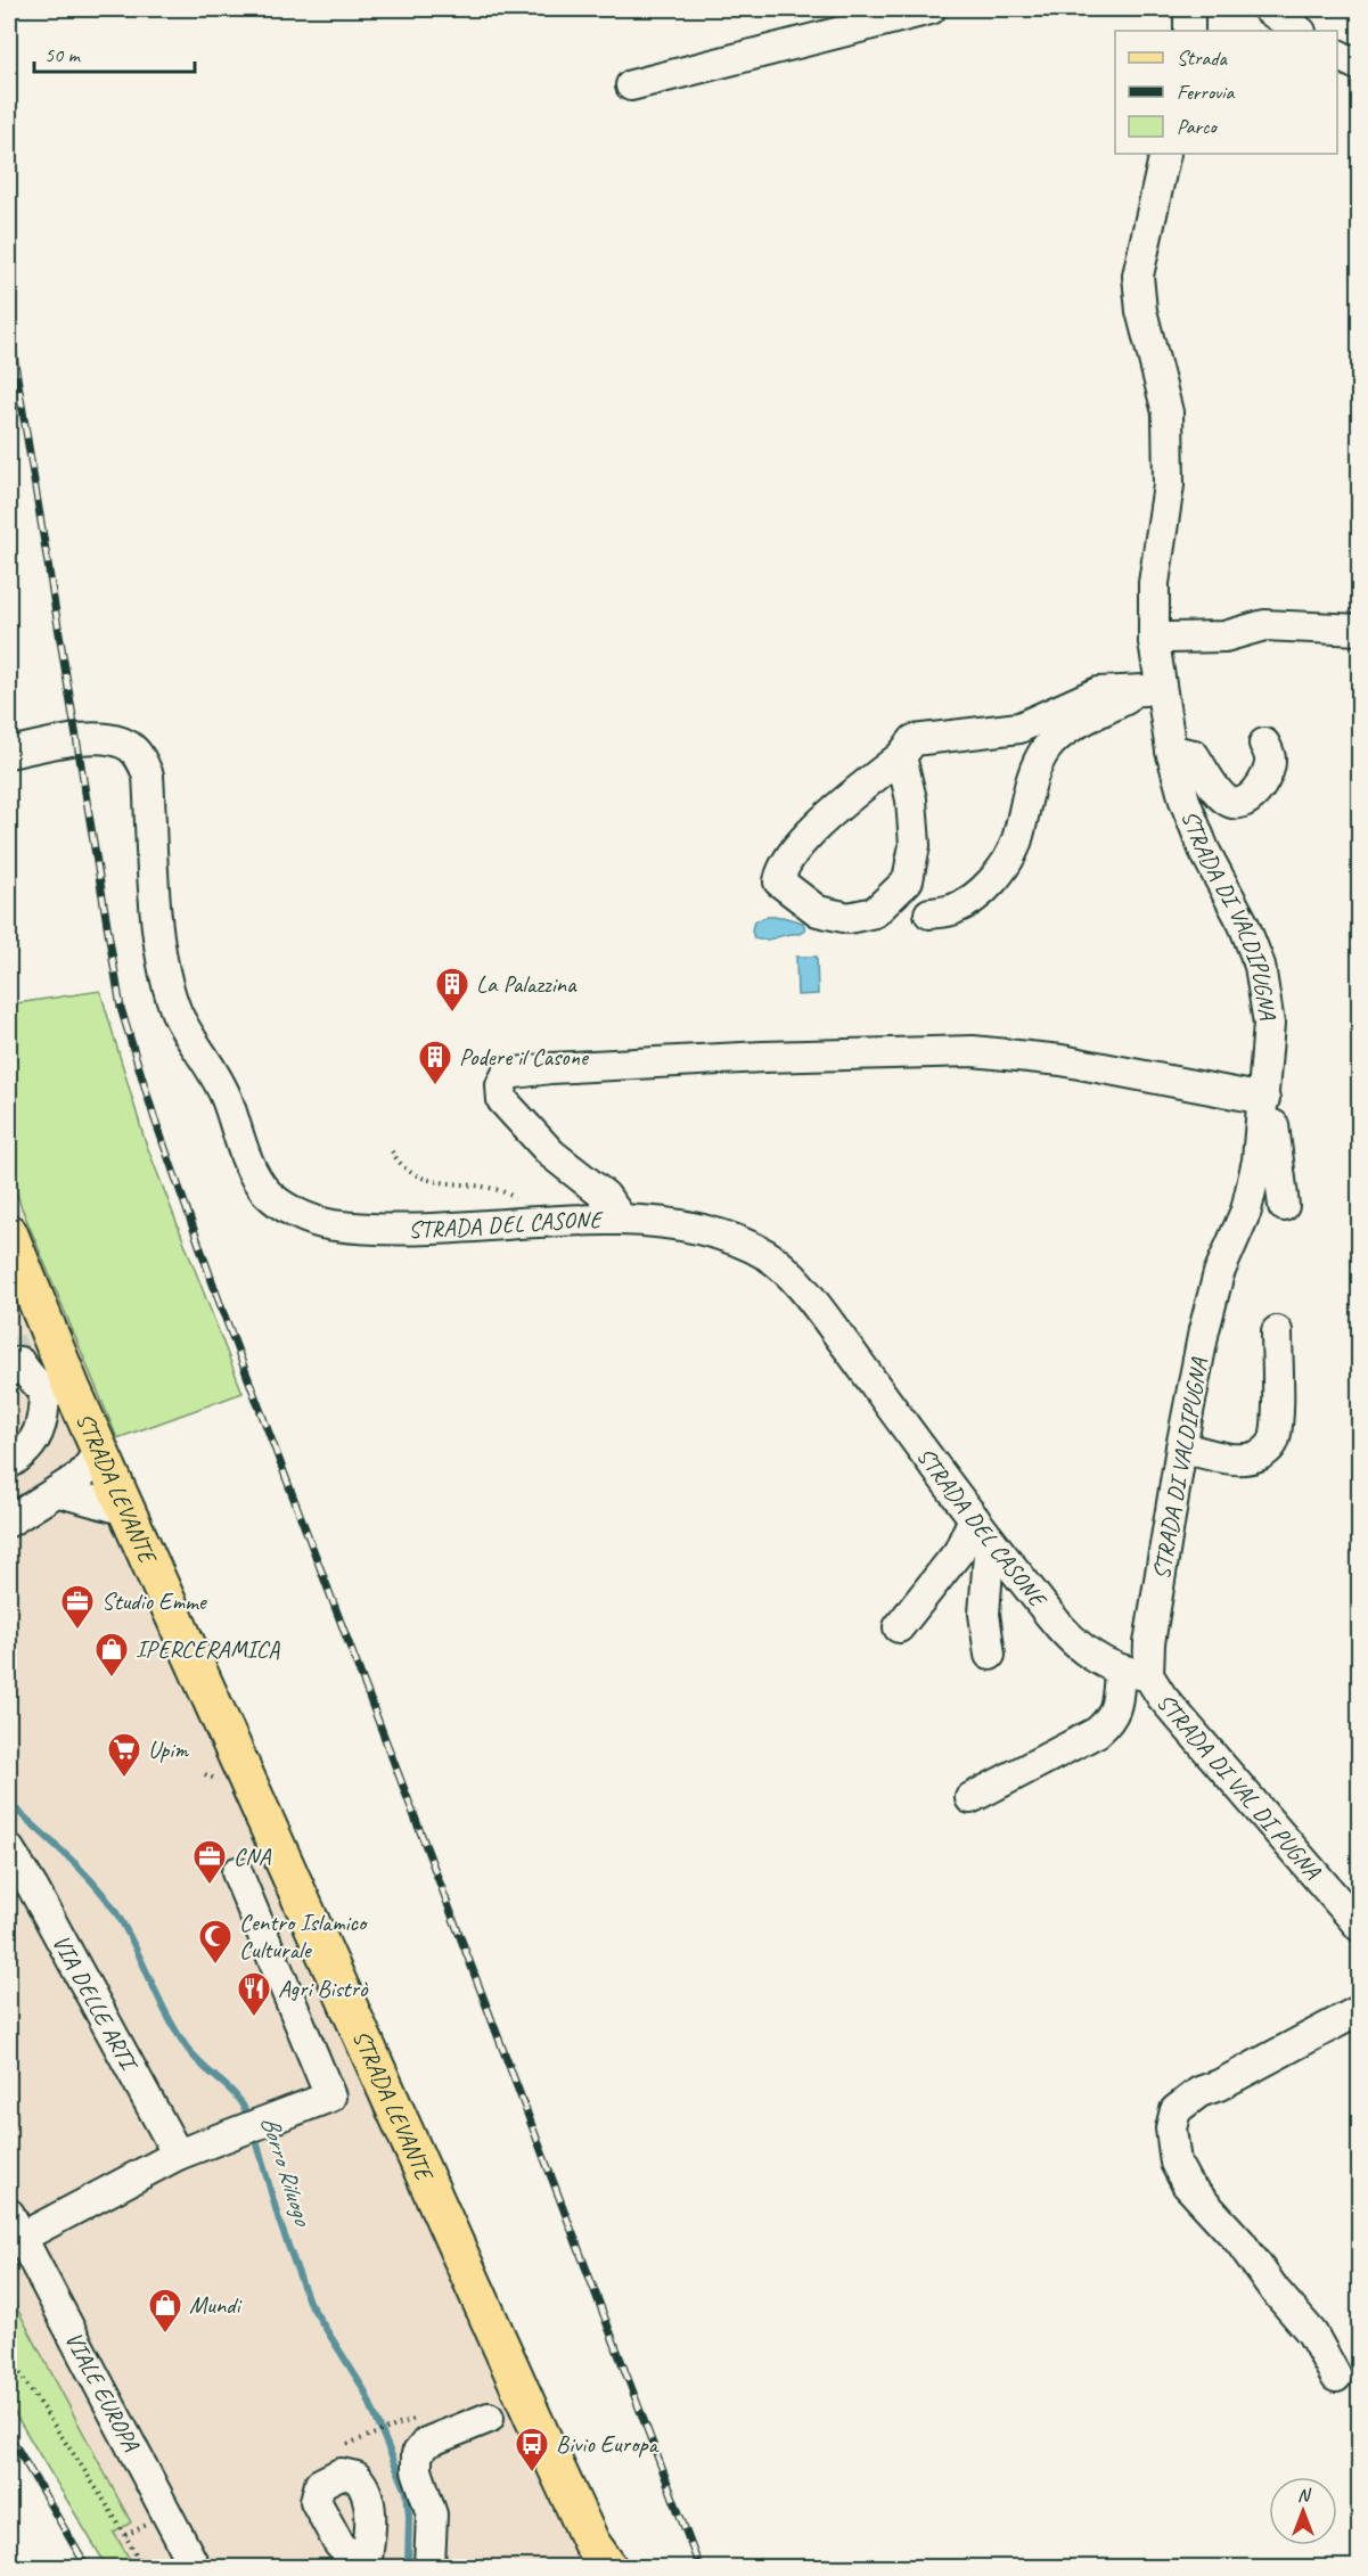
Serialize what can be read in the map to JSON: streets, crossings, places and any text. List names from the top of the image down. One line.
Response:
{"streets":{"main road":["STRADA LEVANTE"],"street":["STRADA DI VALDIPUGNA","STRADA DEL CASONE","STRADA DI VAL DI PUGNA","VIA DELLE ARTI","VIALE EUROPA"]},"crossings":[["STRADA DI VALDIPUGNA","STRADA DEL CASONE"],["STRADA DI VALDIPUGNA","STRADA DI VAL DI PUGNA"],["STRADA DEL CASONE","STRADA DI VAL DI PUGNA"]],"water":["Borro Riluogo"],"places":{"building":["La Palazzina","Podere il Casone"],"office":["Studio Emme","CNA"],"shop":["IPERCERAMICA","Mundi"],"supermarket":["Upim"],"mosque":["Centro Islamico Culturale"],"restaurant":["Agri Bistrò"],"bus stop":["Bivio Europa"]},"legend":["Strada","Ferrovia","Parco"],"scale_bar":"50 m","north":"top"}
